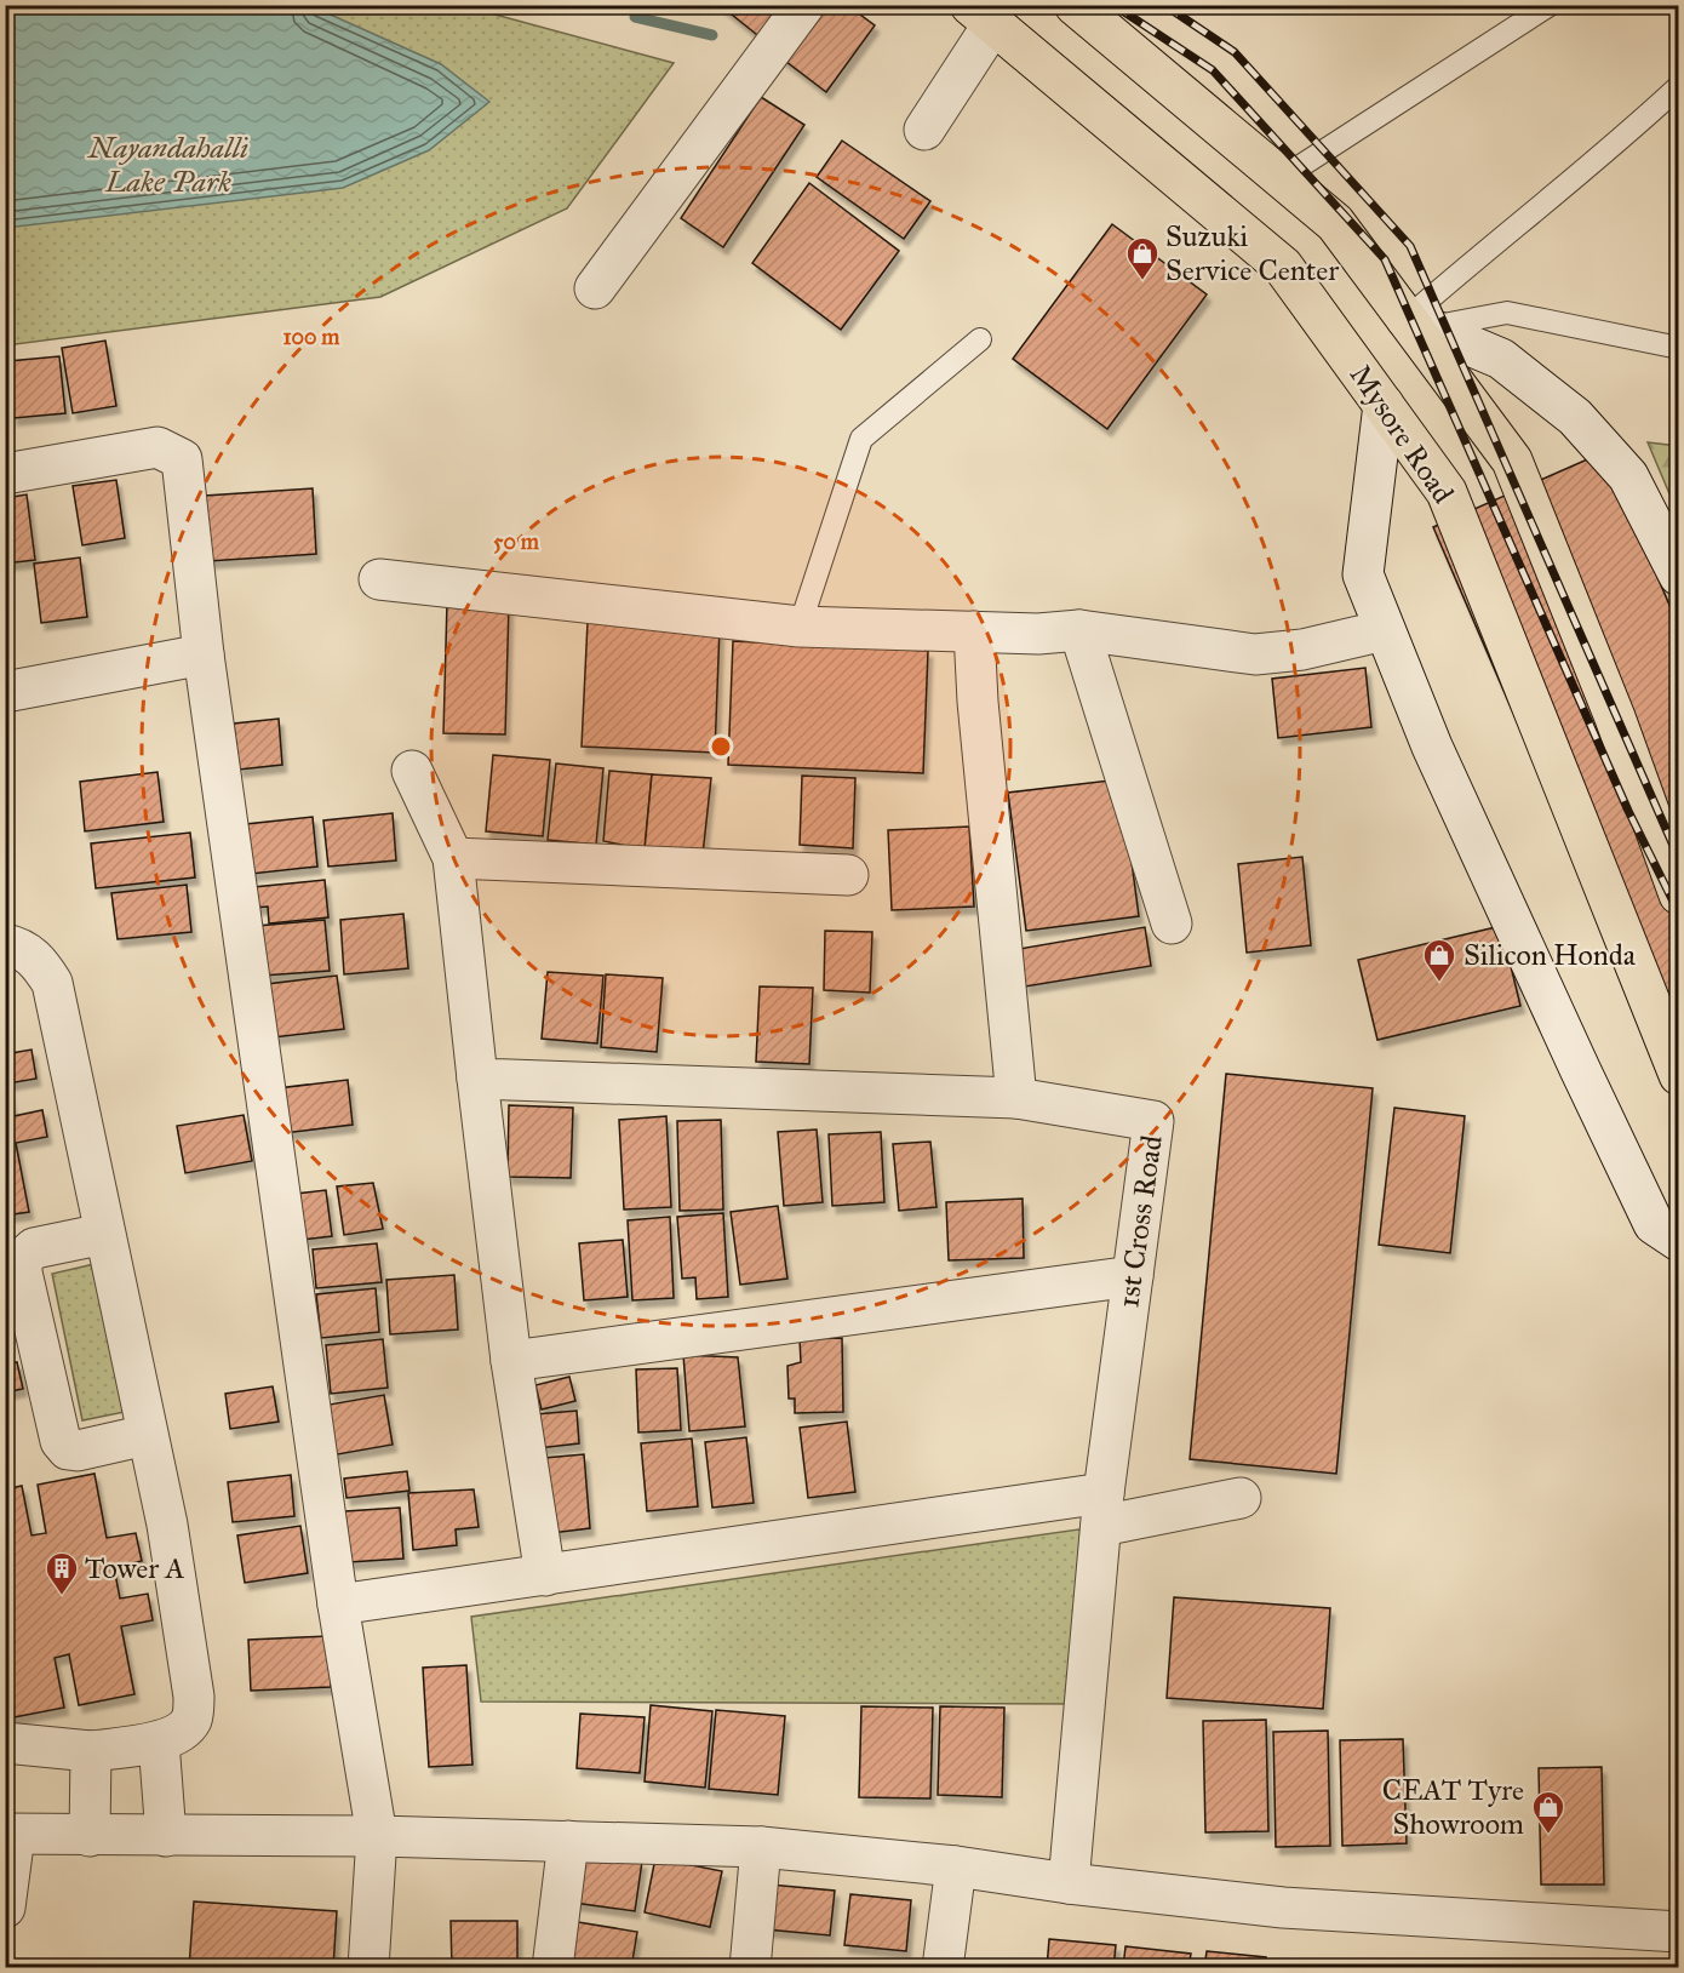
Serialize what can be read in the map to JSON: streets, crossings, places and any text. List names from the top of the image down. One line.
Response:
{"streets":{"highway":["Mysore Road"],"street":["1st Cross Road"]},"parks":["Nayandahalli Lake Park"],"places":{"shop":["Suzuki Service Center","Silicon Honda","CEAT Tyre Showroom"],"building":["Tower A"]},"rings":["100 m","50 m"]}
